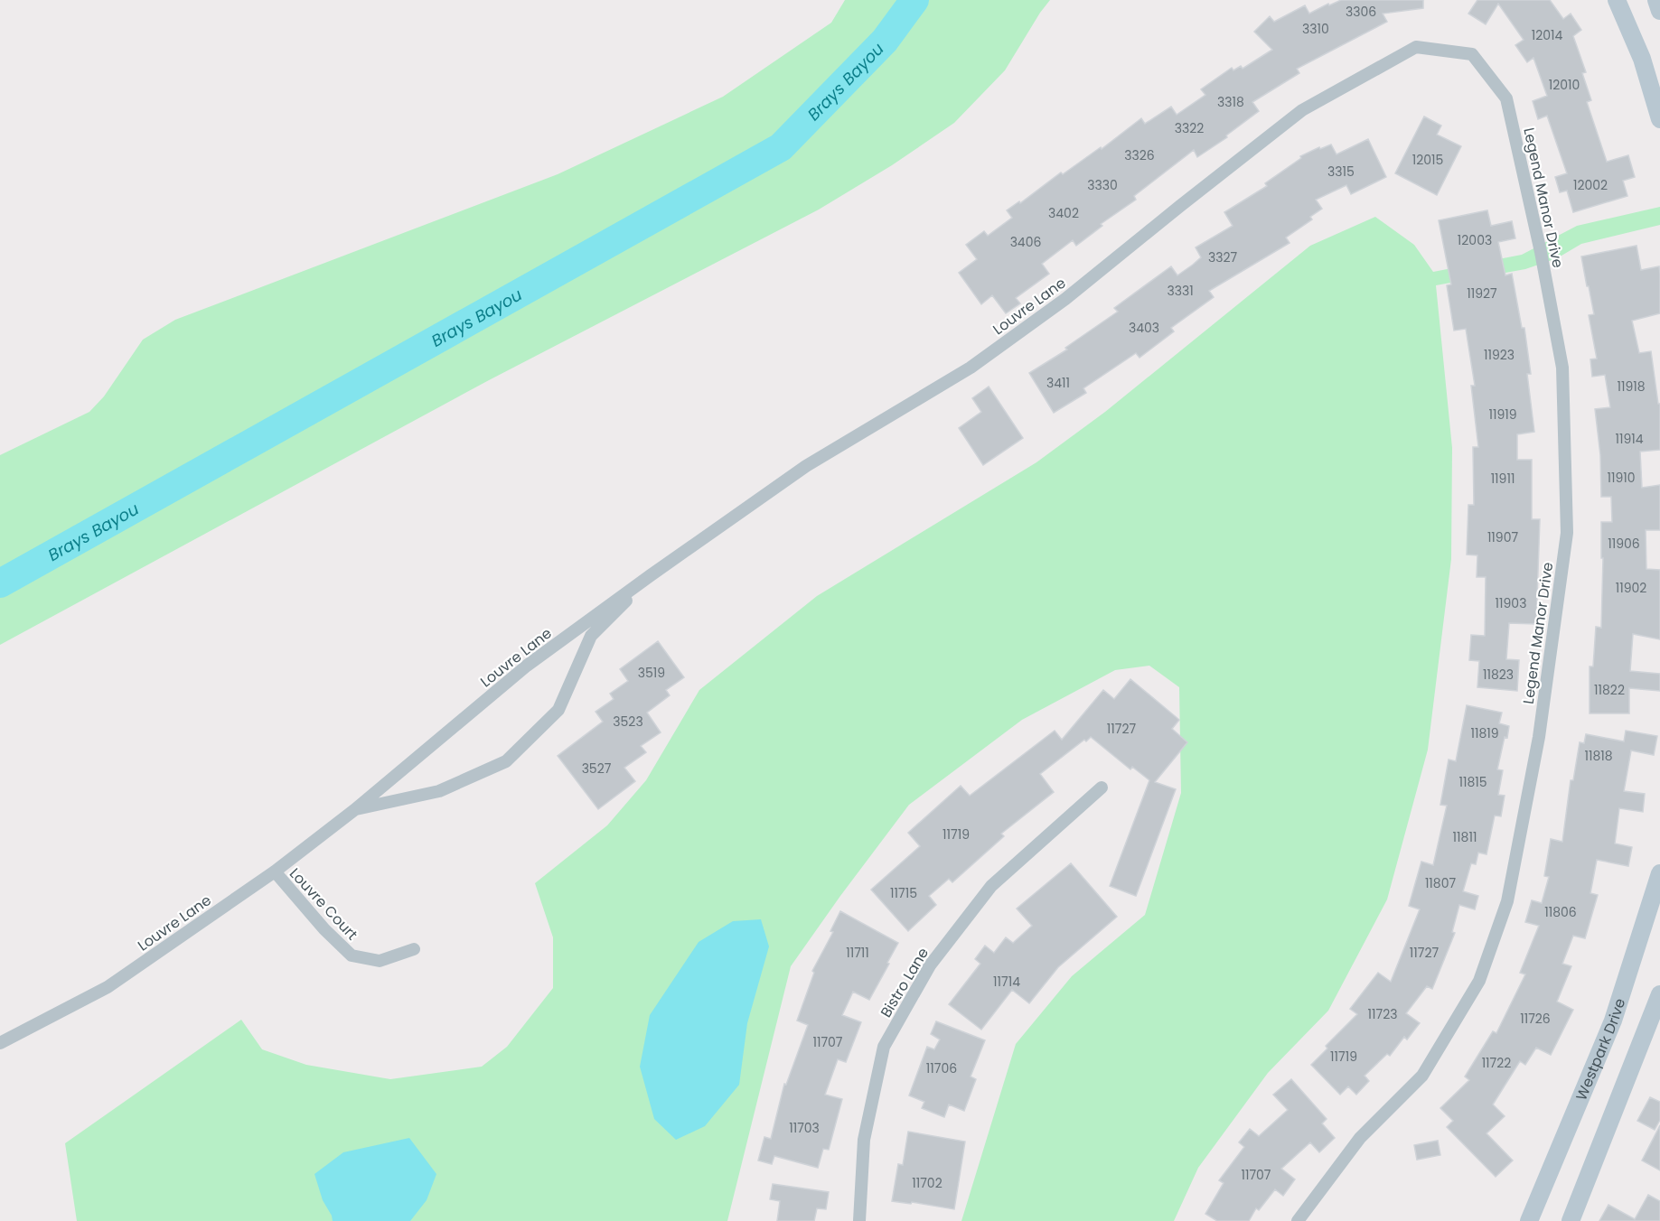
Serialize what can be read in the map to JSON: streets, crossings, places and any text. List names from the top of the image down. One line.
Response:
{"streets":{"main road":["Westpark Drive"],"street":["Legend Manor Drive","Louvre Lane","Louvre Court","Bistro Lane"]},"crossings":[["Legend Manor Drive","Louvre Lane"],["Louvre Lane","Louvre Court"]],"water":["Brays Bayou"],"house_numbers":["3306","3310","12014","12010","3318","3322","3326","12015","3315","3330","12002","3402","12003","3406","3327","3331","11927","3403","11923","3411","11918","11919","11914","11910","11911","11907","11906","11902","11903","3519","11823","11822","3523","11727","11819","11818","3527","11815","11719","11811","11807","11715","11806","11711","11727","11714","11723","11726","11707","11719","11722","11706","11703","11707","11702"]}
